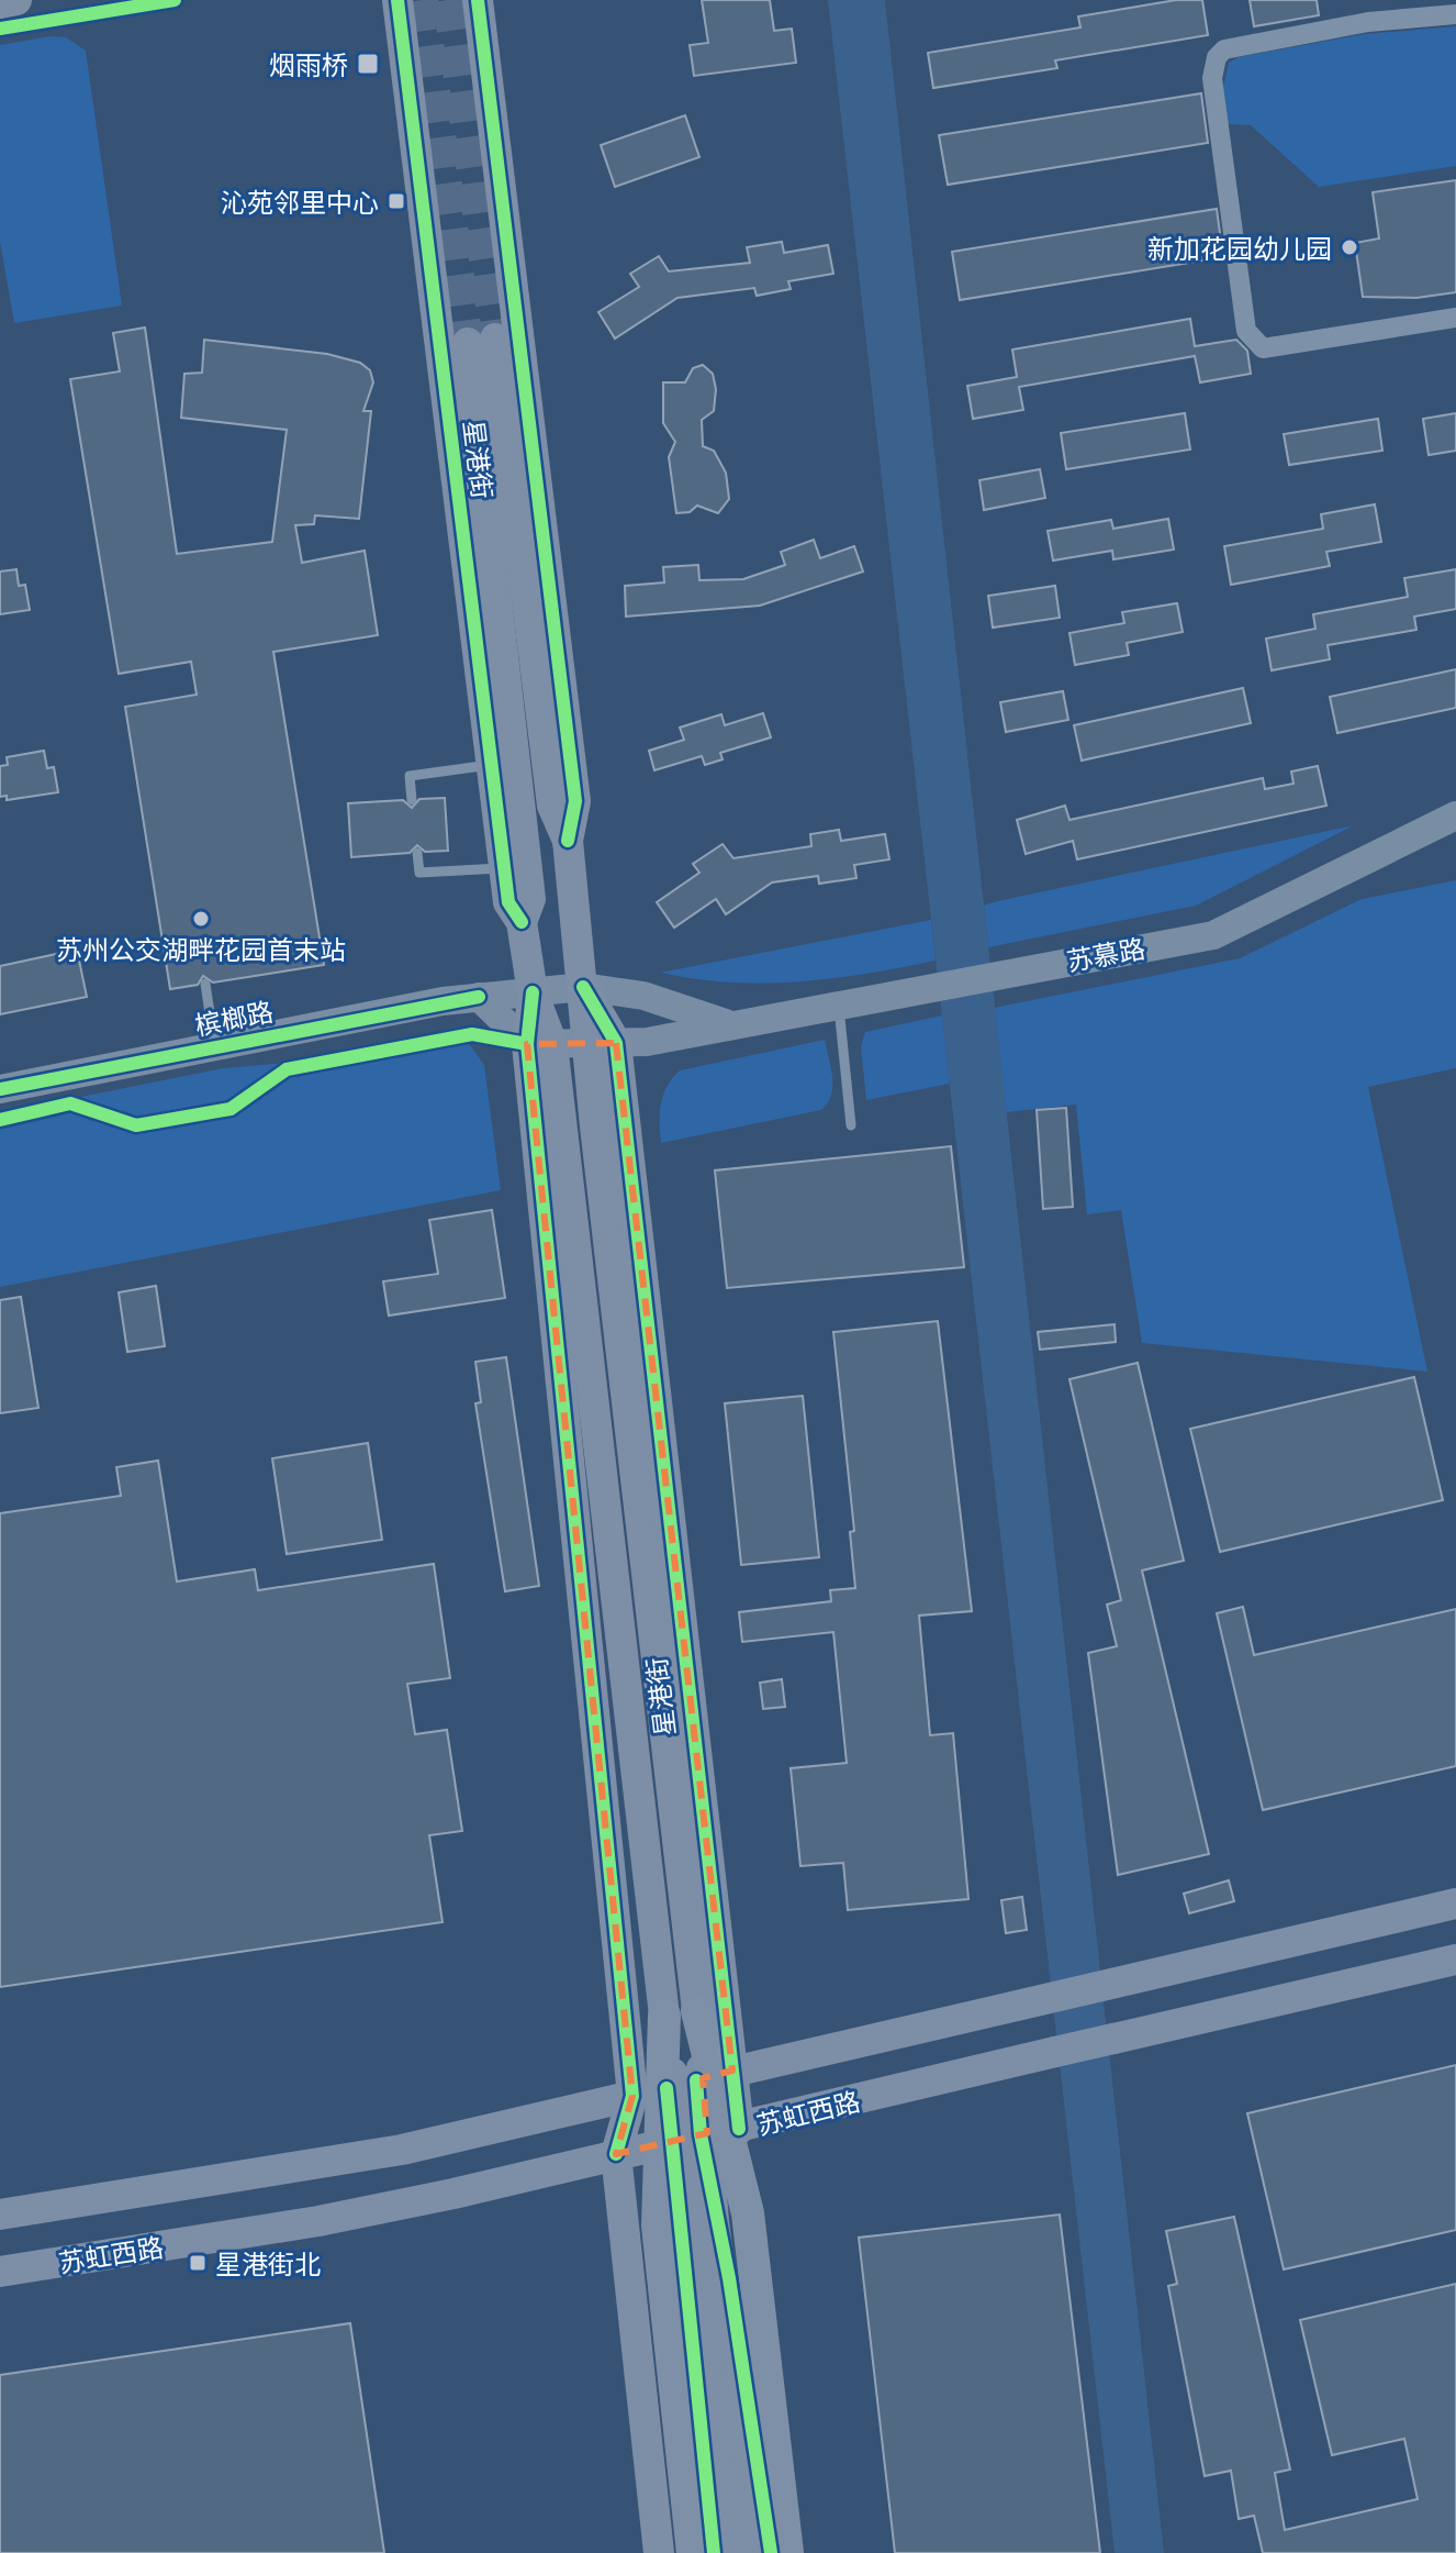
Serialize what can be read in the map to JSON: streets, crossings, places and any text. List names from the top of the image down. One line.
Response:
{"streets":{"main road":["星港街","苏慕路","槟榔路","苏虹西路"]},"crossings":[["星港街","苏慕路"],["苏慕路","槟榔路"]],"places":{"transit":["烟雨桥","沁苑邻里中心","星港街北"],"other":["新加花园幼儿园","苏州公交湖畔花园首末站"]}}
